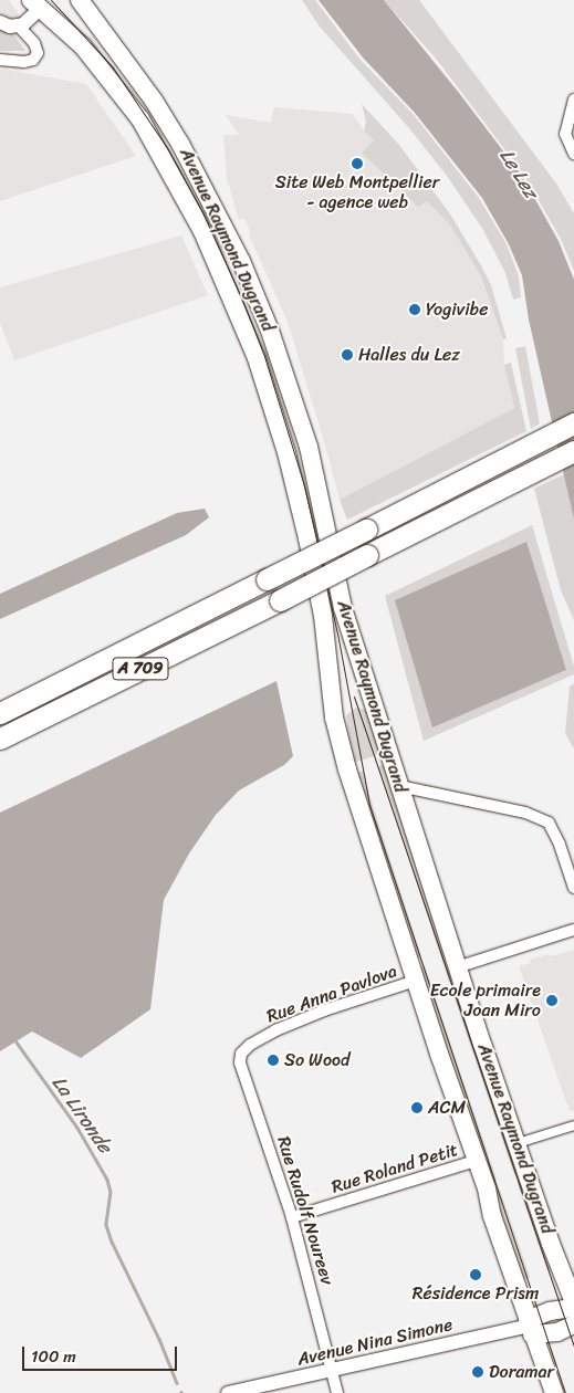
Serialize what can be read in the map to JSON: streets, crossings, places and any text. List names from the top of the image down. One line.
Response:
{"streets":{"highway":["A 709"],"main road":["Avenue Raymond Dugrand"],"street":["Rue Anna Pavlova","Rue Roland Petit","Rue Rudolf Noureev","Avenue Nina Simone"]},"crossings":[["Avenue Raymond Dugrand","Rue Anna Pavlova"],["Avenue Raymond Dugrand","Rue Roland Petit"],["Avenue Raymond Dugrand","Avenue Nina Simone"],["Rue Anna Pavlova","Rue Rudolf Noureev"],["Rue Roland Petit","Rue Rudolf Noureev"],["Rue Rudolf Noureev","Avenue Nina Simone"]],"water":["Le Lez","La Lironde"],"places":["Site Web Montpellier - agence web","Yogivibe","Halles du Lez","Ecole primaire Joan Miro","So Wood","ACM","Résidence Prism","Doramar"],"scale_bar":"100 m"}
